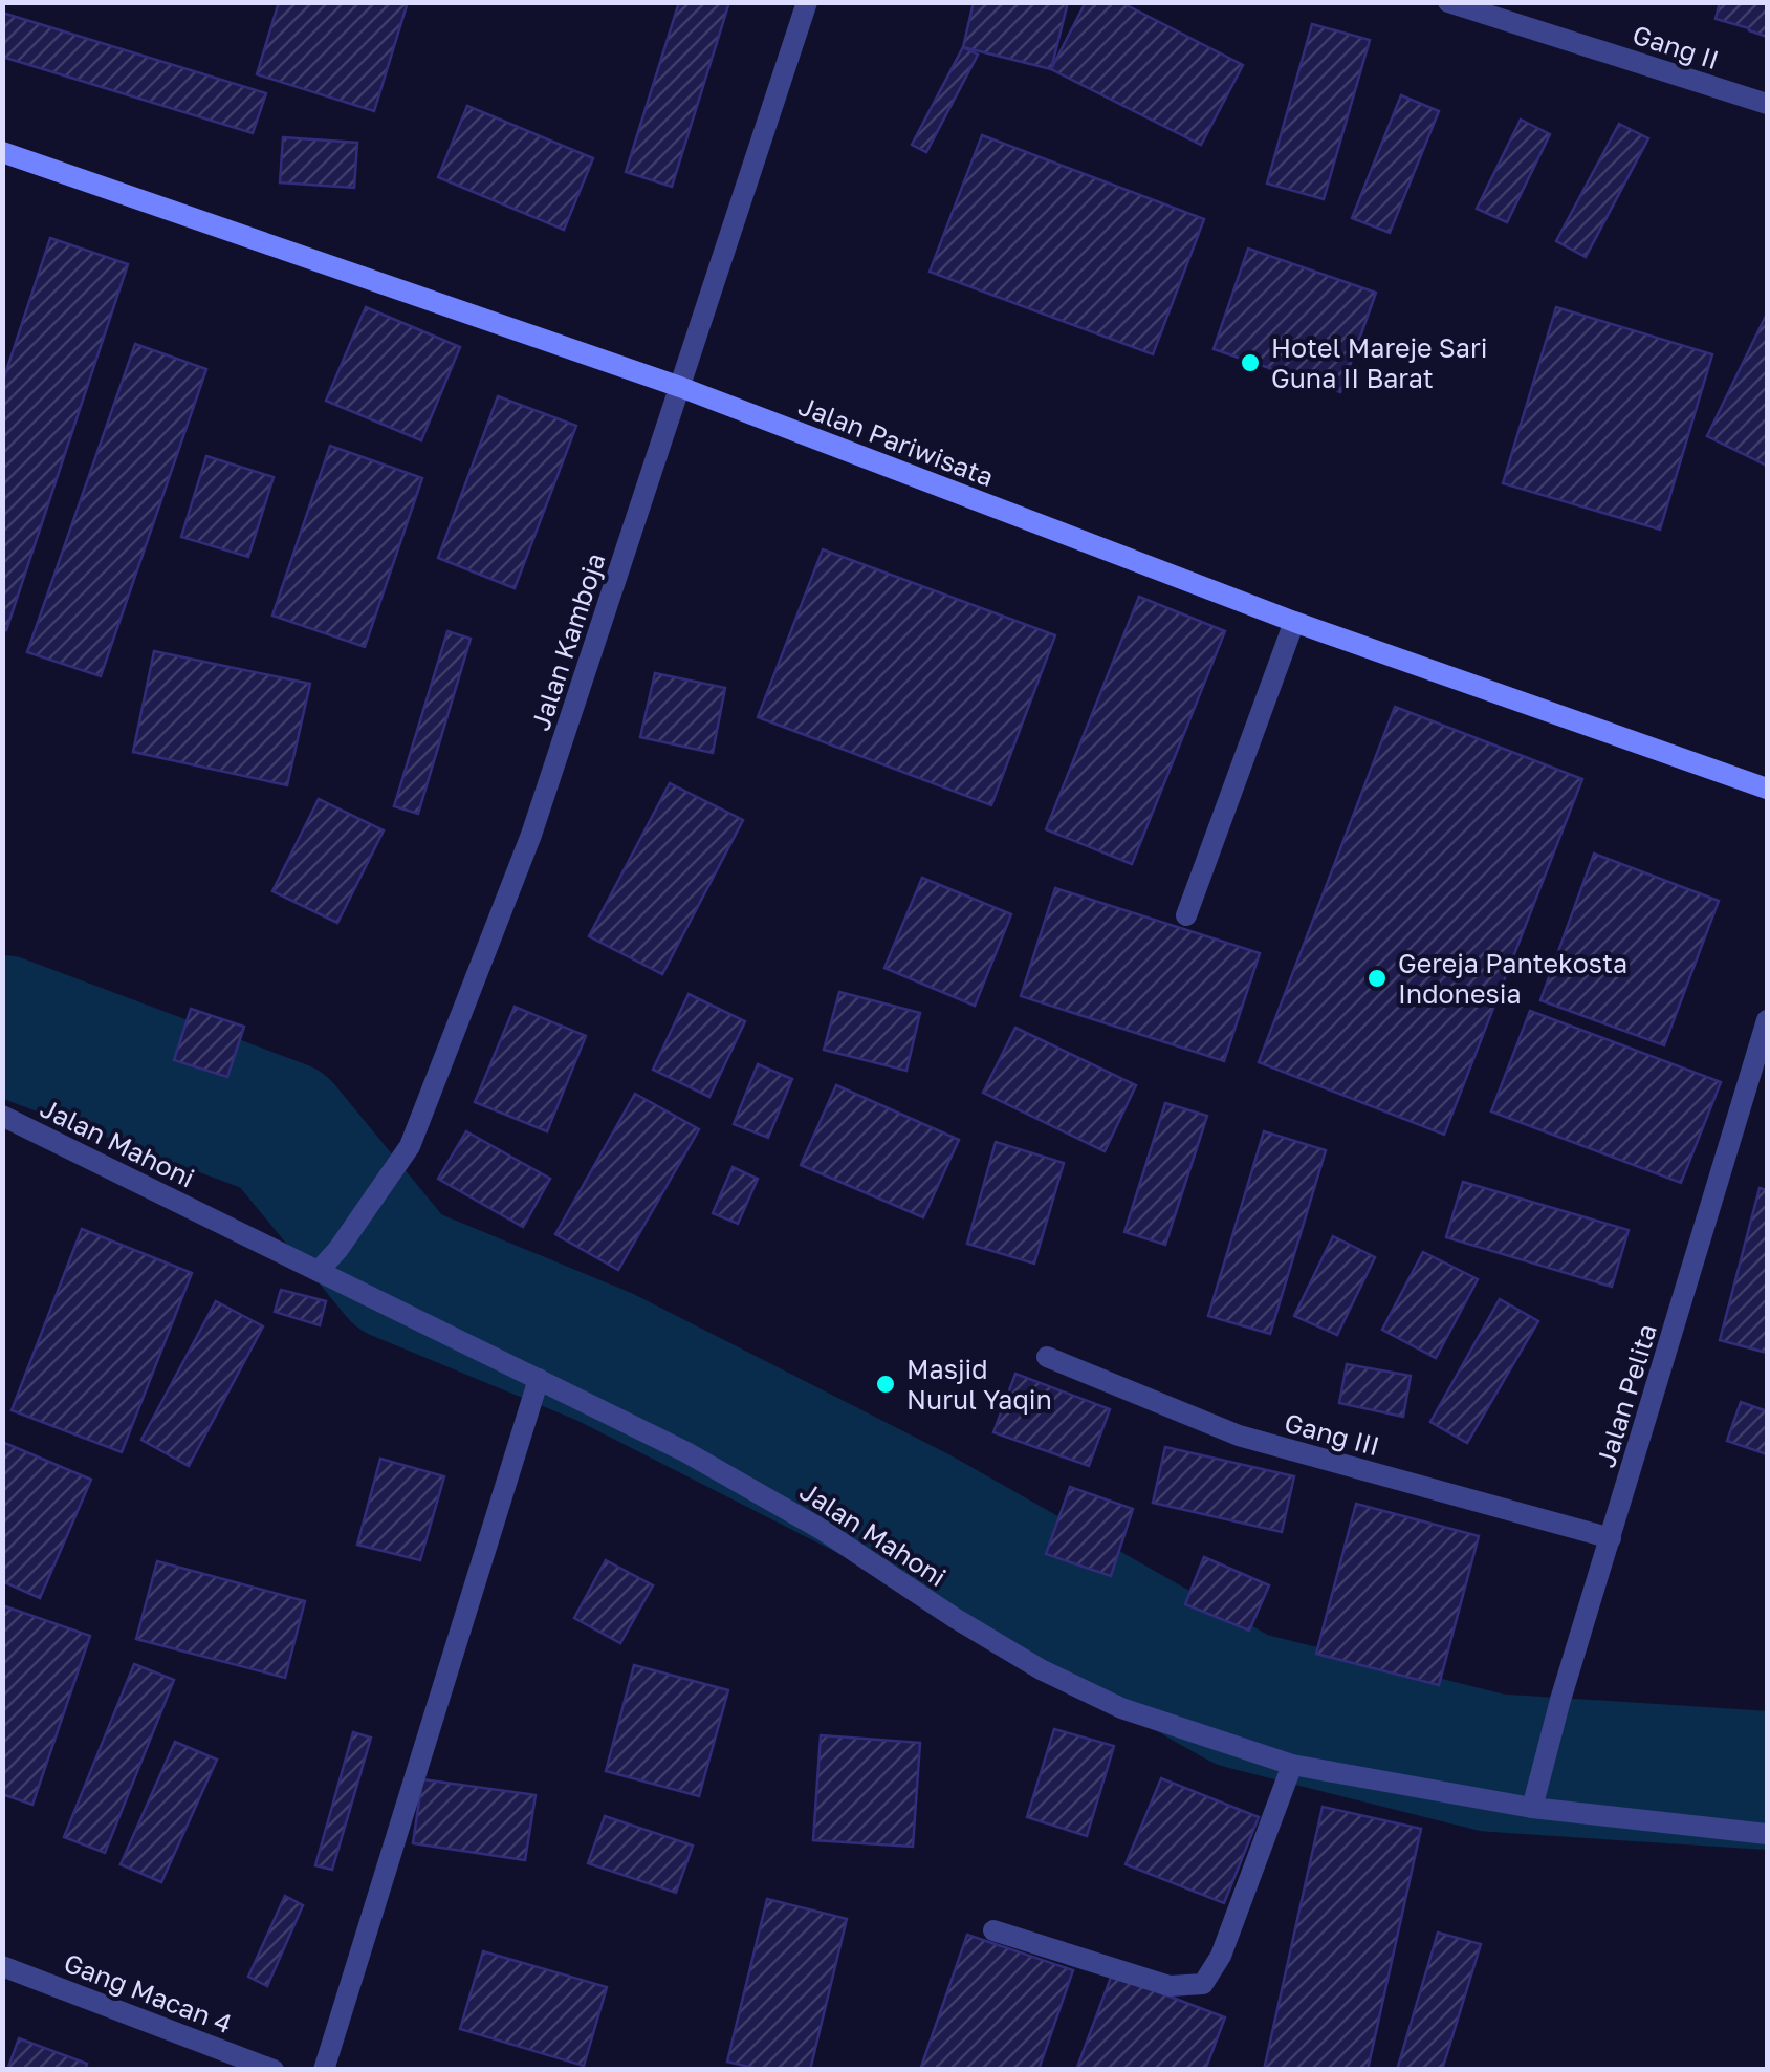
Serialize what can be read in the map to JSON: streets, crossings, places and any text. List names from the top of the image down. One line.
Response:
{"streets":{"street":["Gang II","Jalan Pariwisata","Jalan Kamboja","Jalan Mahoni","Jalan Pelita","Gang III","Gang Macan 4"]},"crossings":[["Jalan Pariwisata","Jalan Kamboja"],["Jalan Kamboja","Jalan Mahoni"],["Jalan Mahoni","Jalan Pelita"],["Jalan Pelita","Gang III"]],"places":["Hotel Mareje Sari Guna II Barat","Gereja Pantekosta Indonesia","Masjid Nurul Yaqin"]}
